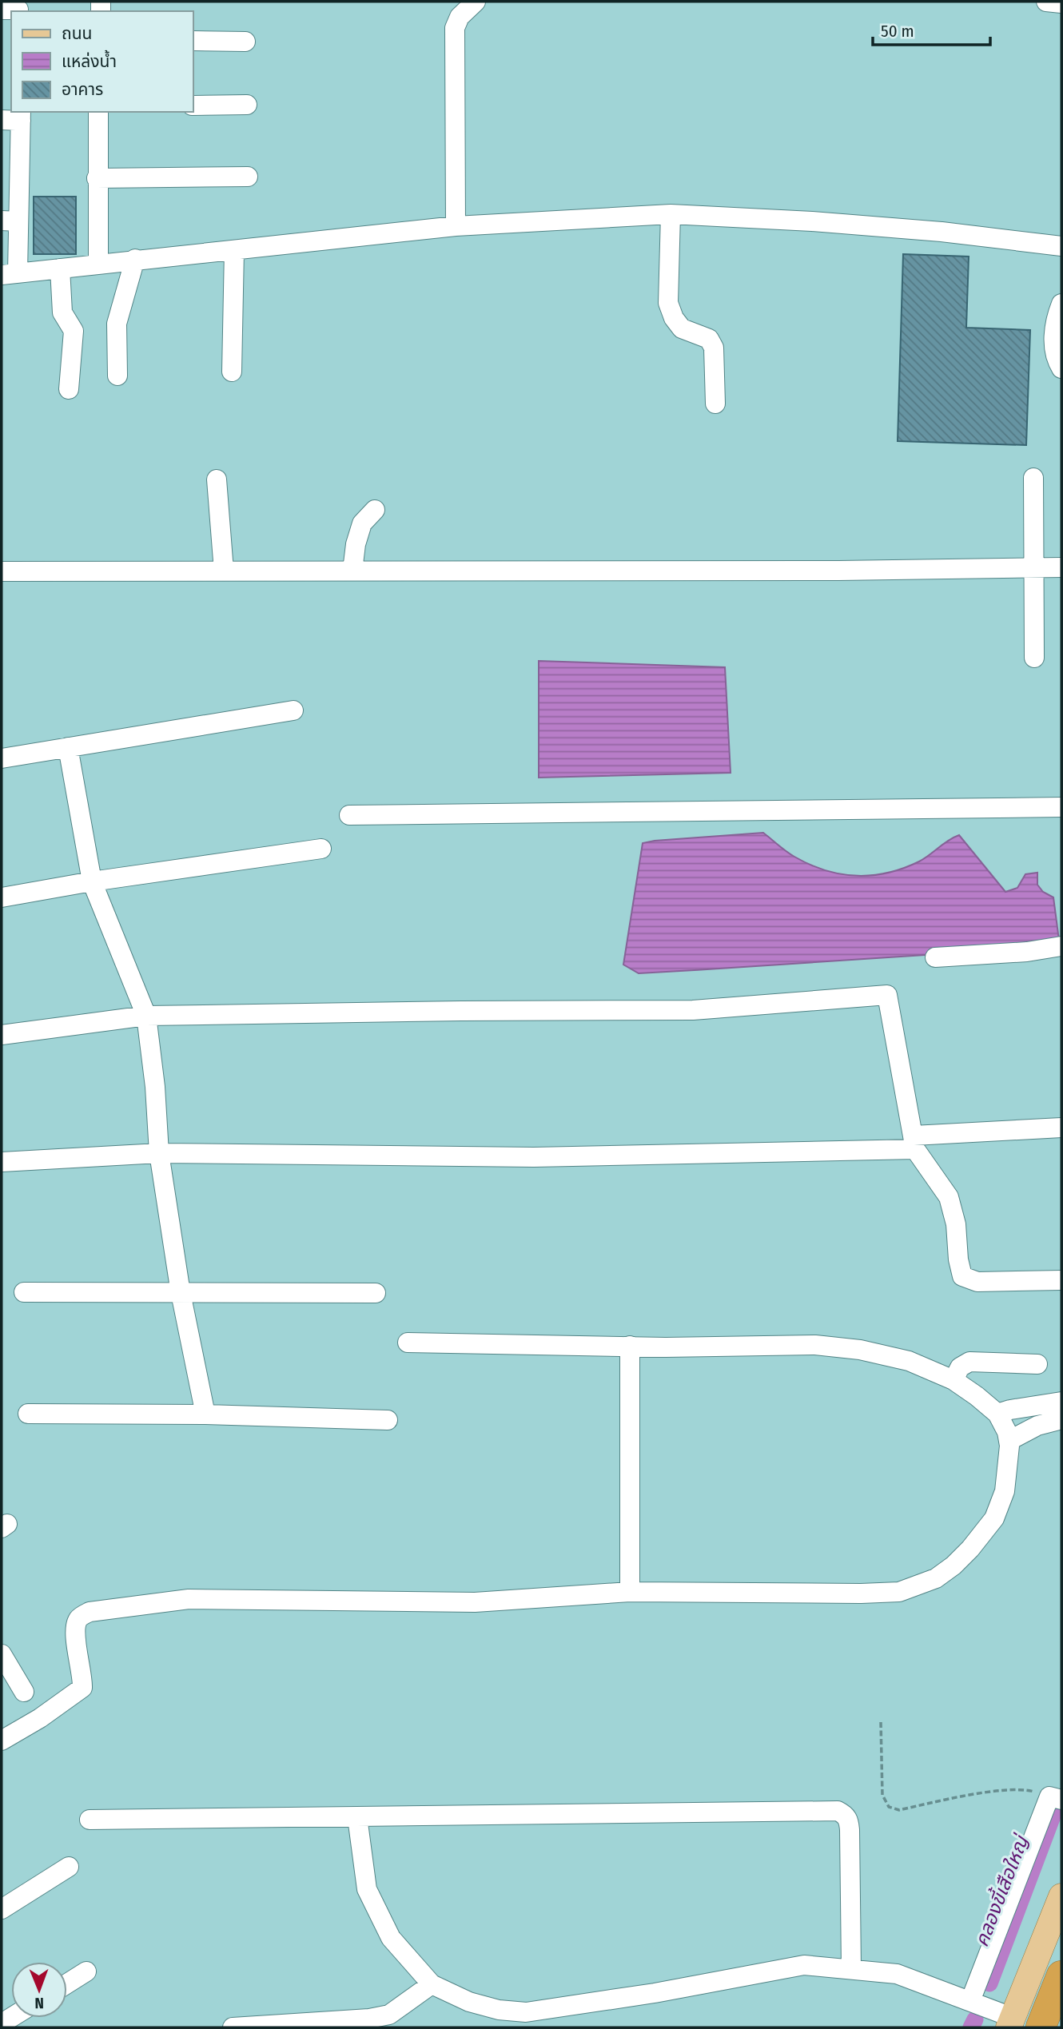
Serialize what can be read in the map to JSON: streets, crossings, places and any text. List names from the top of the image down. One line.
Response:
{"water":["คลองขี้เสือใหญ่"],"legend":["ถนน","แหล่งน้ำ","อาคาร"],"scale_bar":"50 m","north":"bottom"}
